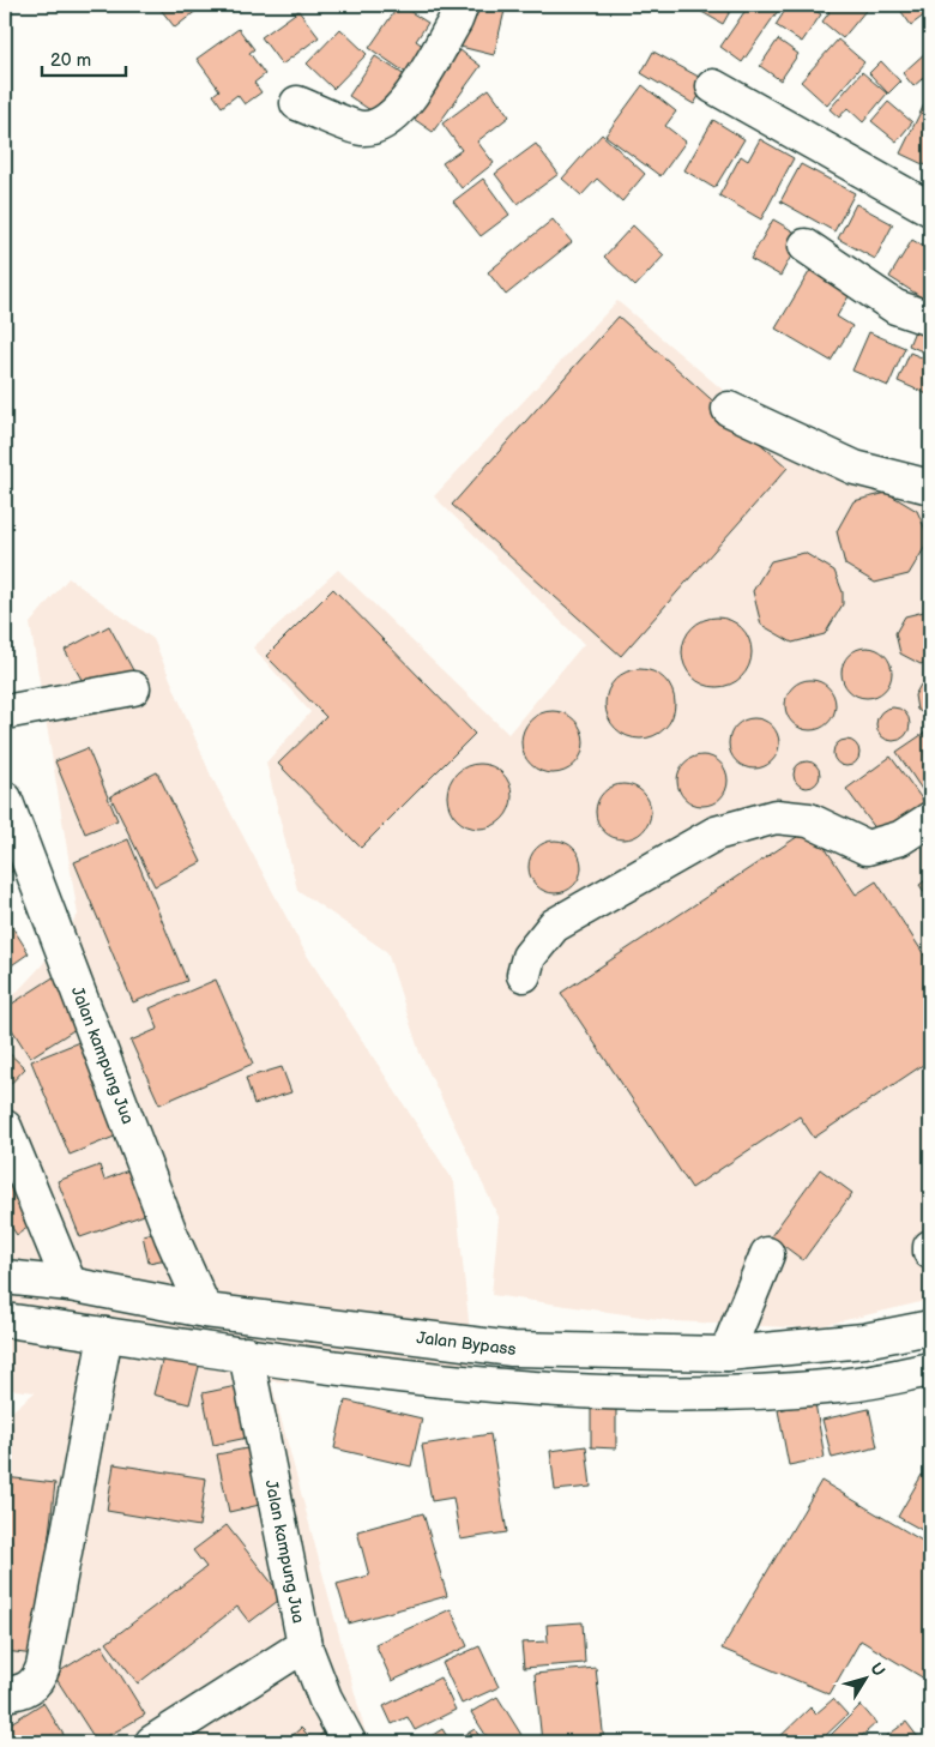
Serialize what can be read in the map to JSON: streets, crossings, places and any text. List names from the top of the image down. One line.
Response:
{"streets":{"main road":["Jalan kampung Jua","Jalan Bypass"]},"crossings":[["Jalan kampung Jua","Jalan Bypass"]],"scale_bar":"20 m","north":"top right"}
